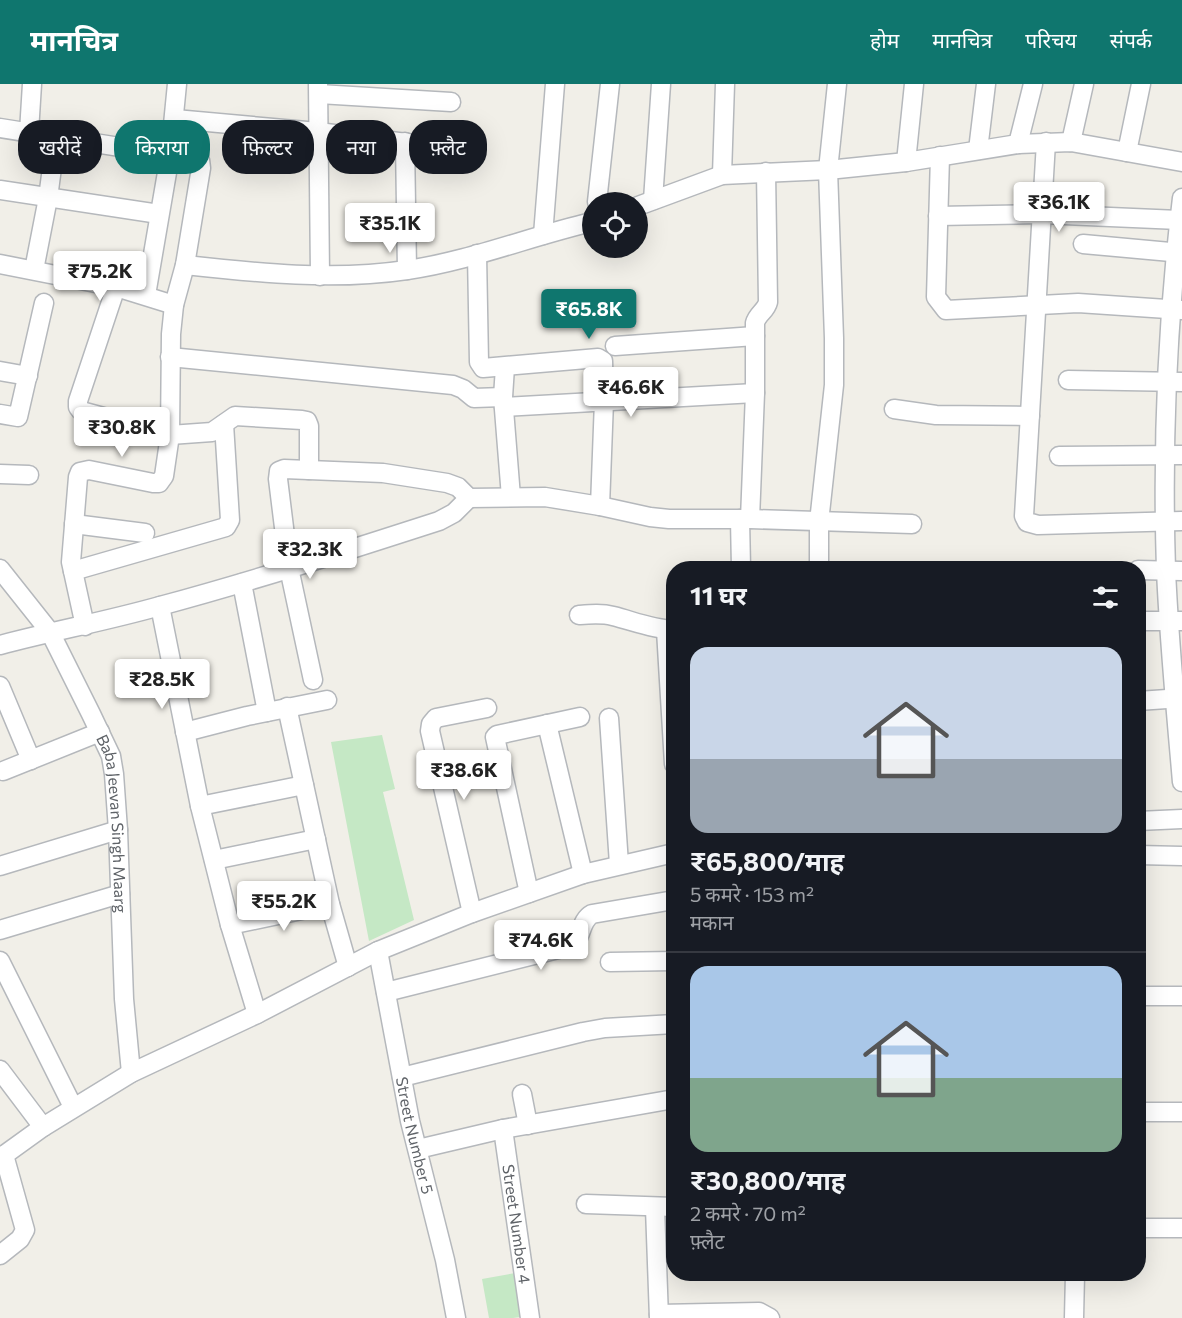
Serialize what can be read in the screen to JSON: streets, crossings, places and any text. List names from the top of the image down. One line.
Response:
{"streets":{"street":["Baba Jeevan Singh Maarg","Street Number 5","Street Number 4"]},"page":{"header":"मानचित्र","nav":["होम","मानचित्र","परिचय","संपर्क"],"chip":["खरीदें","किराया","फ़िल्टर","नया","फ़्लैट"],"price":["₹36.1K","₹35.1K","₹75.2K","₹65.8K","₹46.6K","₹30.8K","₹32.3K","₹28.5K","₹38.6K","₹55.2K","₹74.6K"],"heading":"11 घर","list":[{"name":"₹65,800/माह","note":"5 कमरे · 153 m² · मकान"},{"name":"₹30,800/माह","note":"2 कमरे · 70 m² · फ़्लैट"}]}}
